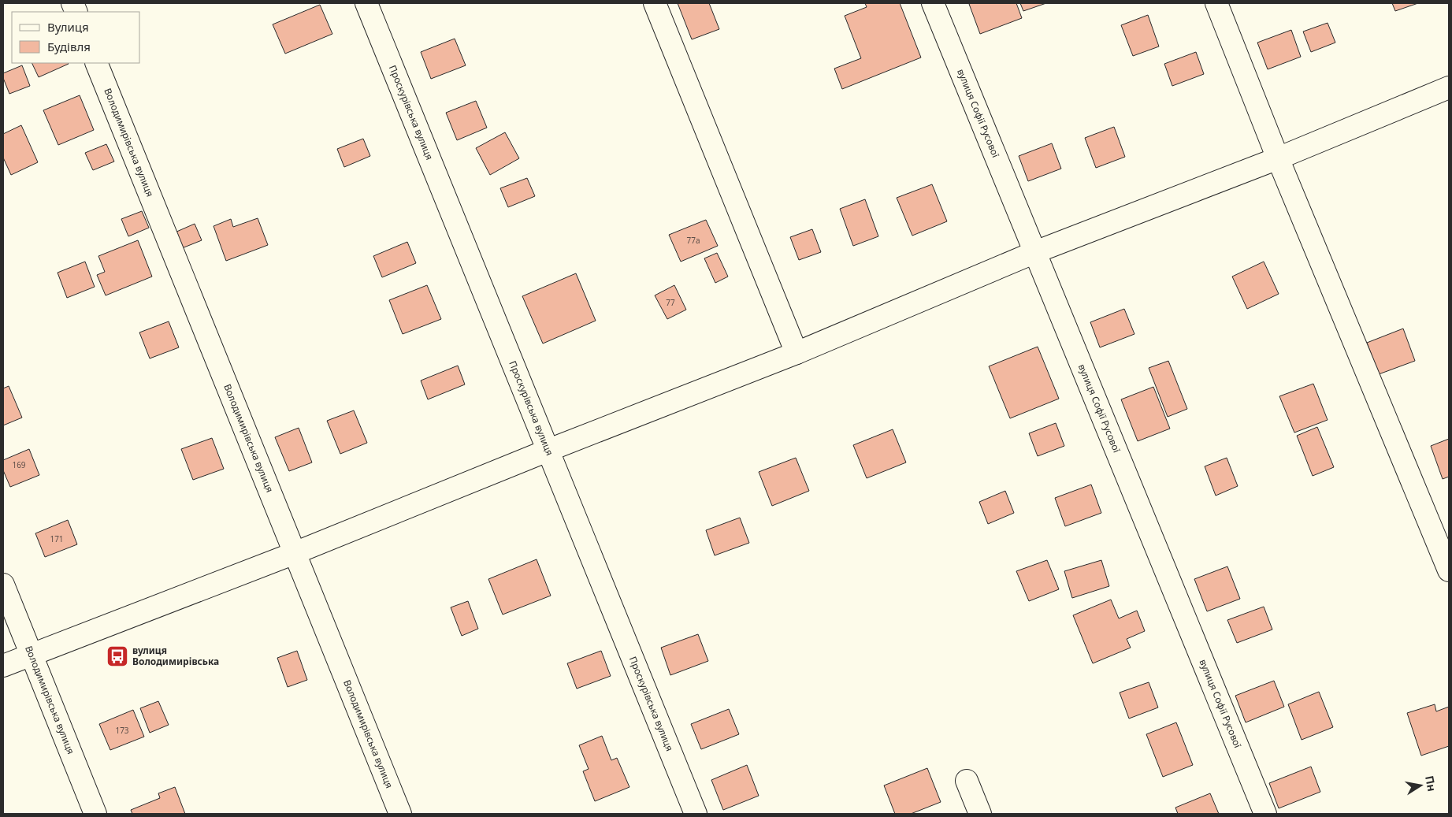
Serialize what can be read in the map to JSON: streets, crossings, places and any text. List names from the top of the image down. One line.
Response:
{"streets":{"street":["Проскурівська вулиця","вулиця Софії Русової","Володимирівська вулиця"]},"places":{"bus stop":["вулиця Володимирівська"]},"house_numbers":["77а","77","169","171","173"],"legend":["Вулиця","Будівля"],"north":"right"}
